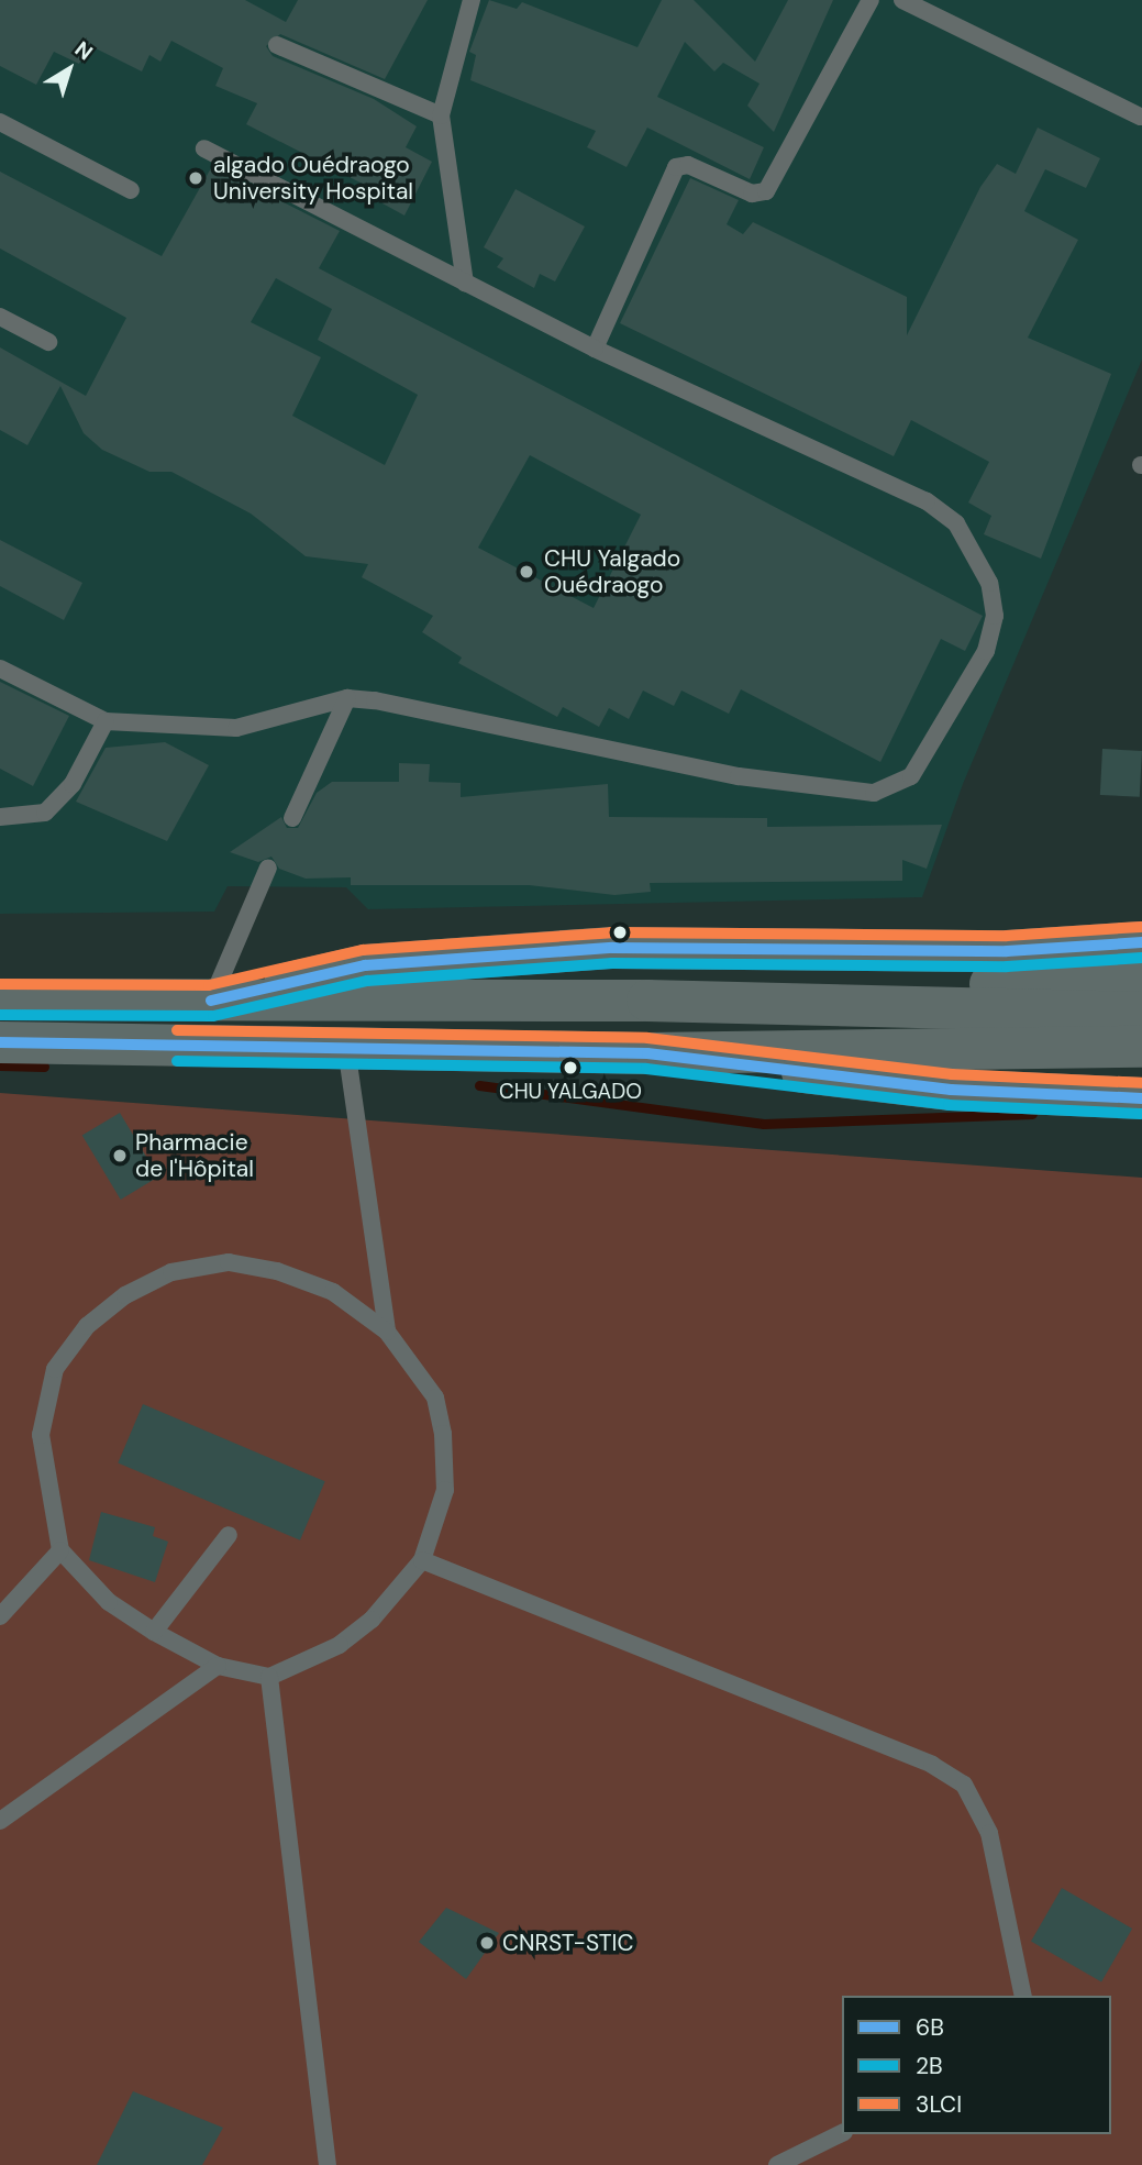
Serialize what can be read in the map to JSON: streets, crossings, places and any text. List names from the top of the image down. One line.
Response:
{"places":["algado Ouédraogo University Hospital","CHU Yalgado Ouédraogo","CHU YALGADO","Pharmacie de l'Hôpital","CNRST-STIC"],"lines":["transit line 3LCI","transit line 6B","transit line 2B"],"legend":["6B","2B","3LCI"],"north":"top right"}
